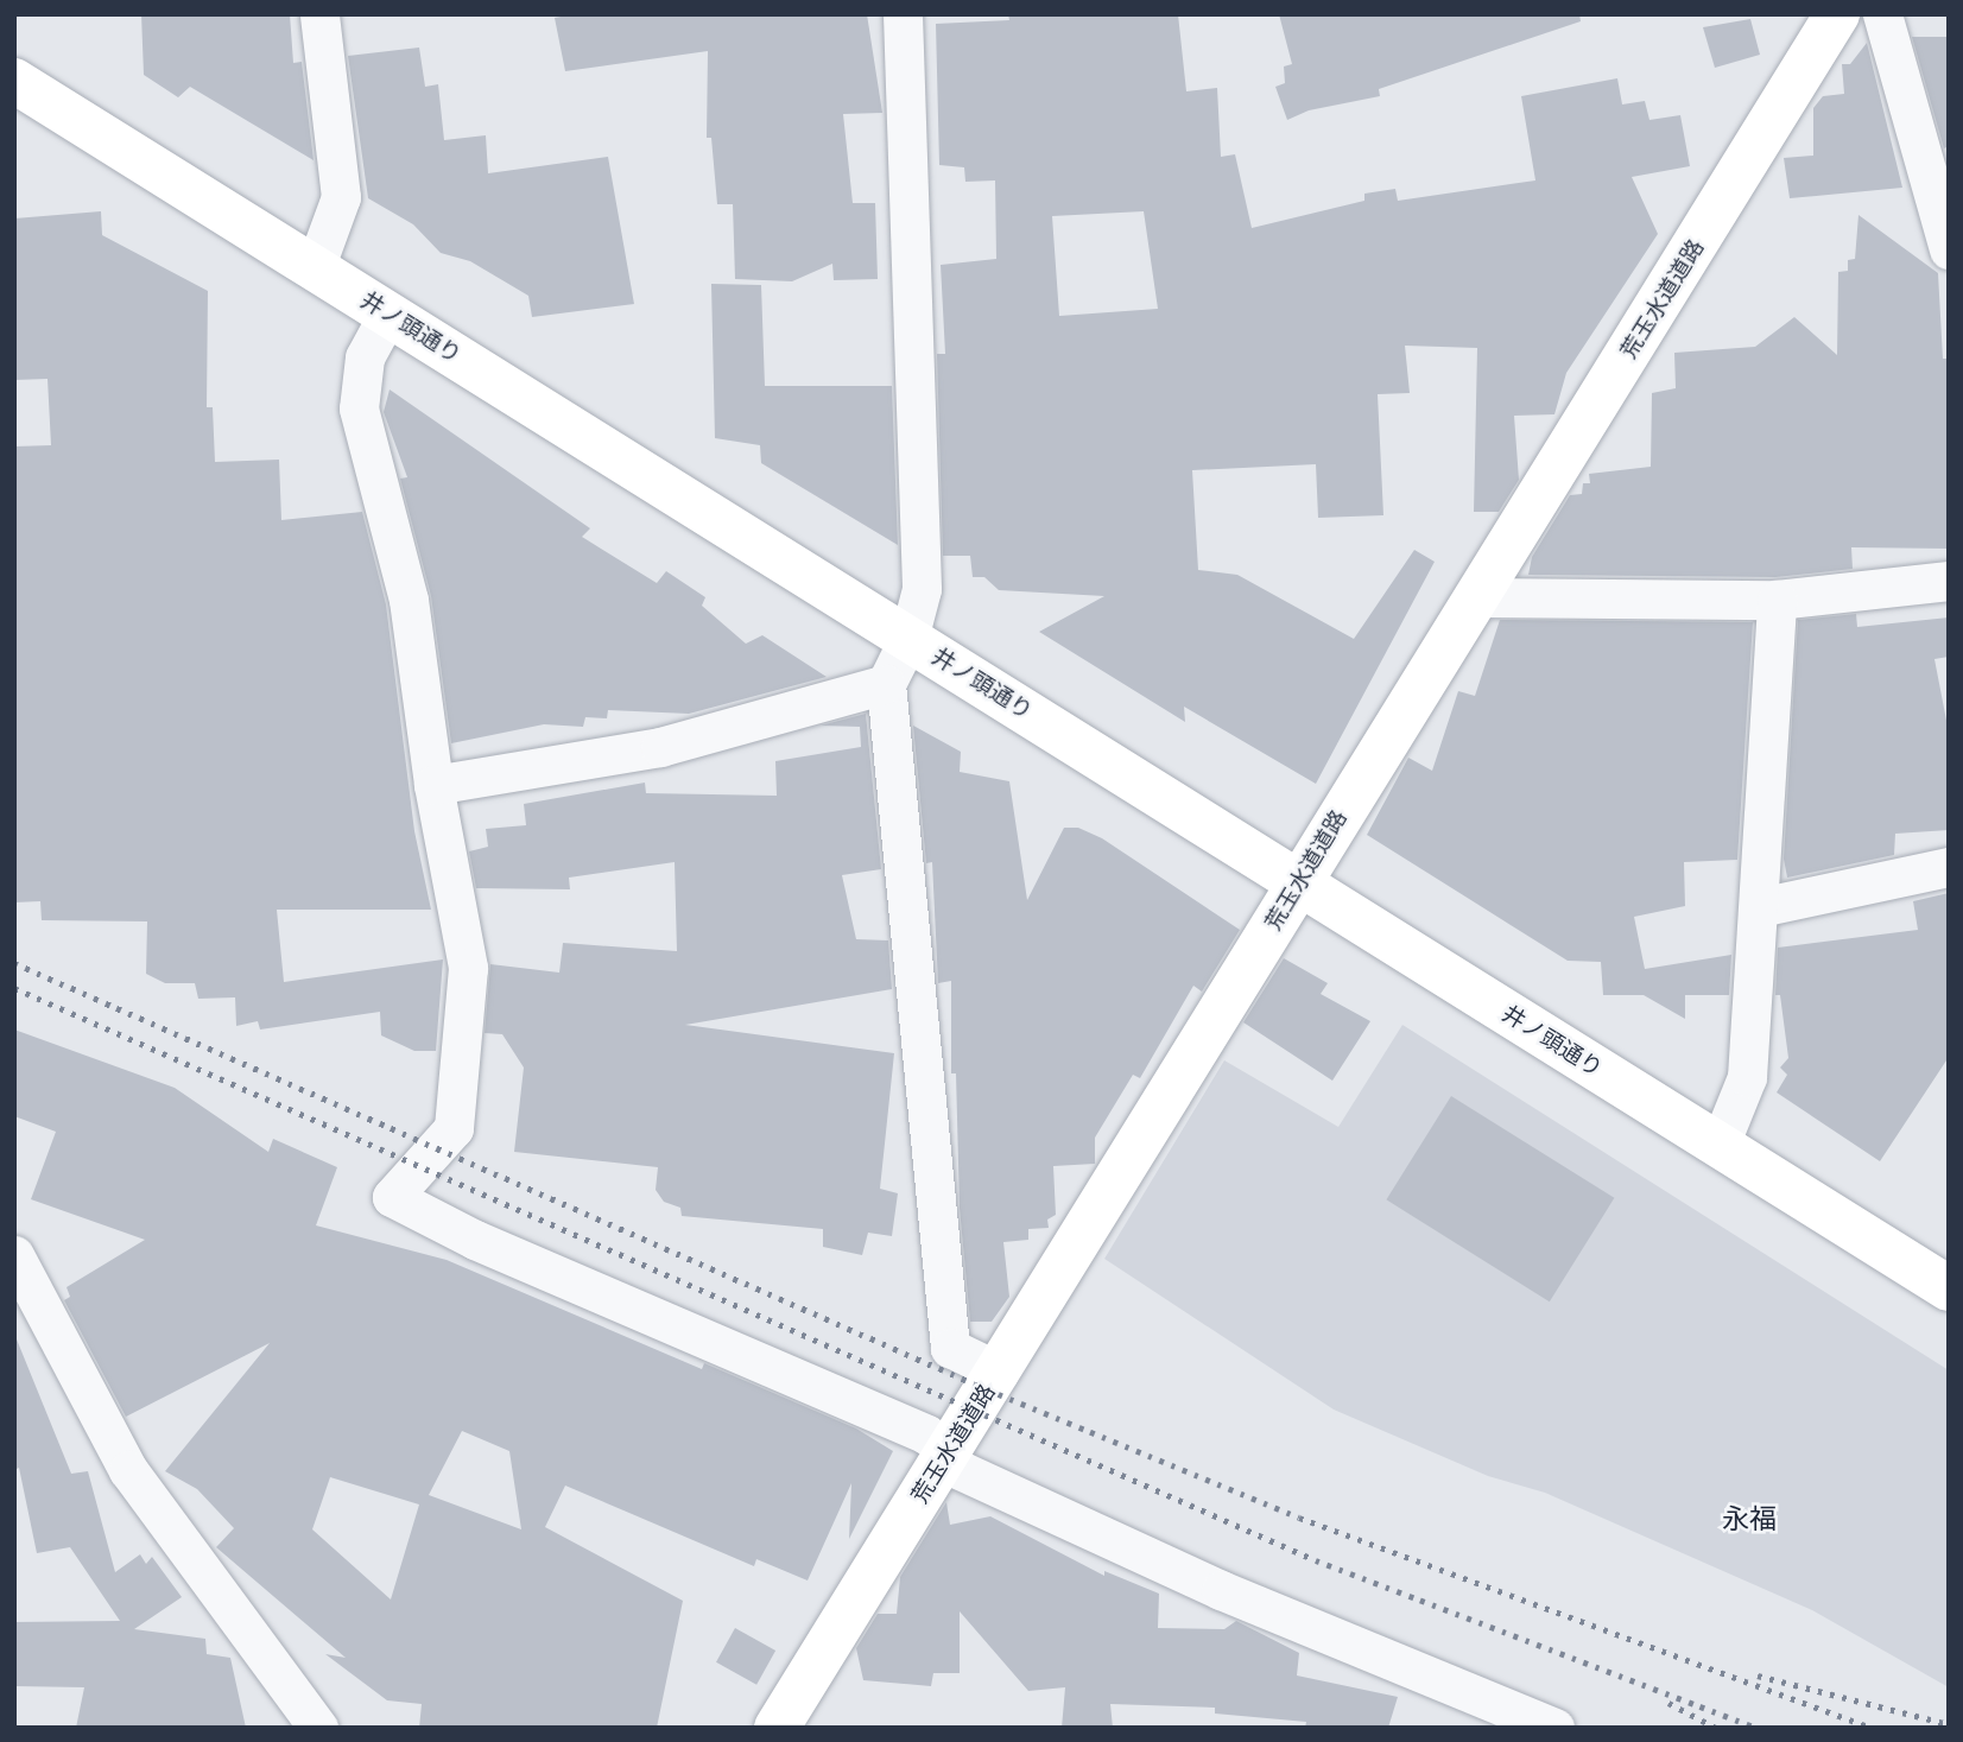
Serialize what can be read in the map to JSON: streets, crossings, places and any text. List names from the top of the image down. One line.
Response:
{"streets":{"main road":["荒玉水道道路","井ノ頭通り"]},"crossings":[["荒玉水道道路","井ノ頭通り"]],"districts":["永福"]}
